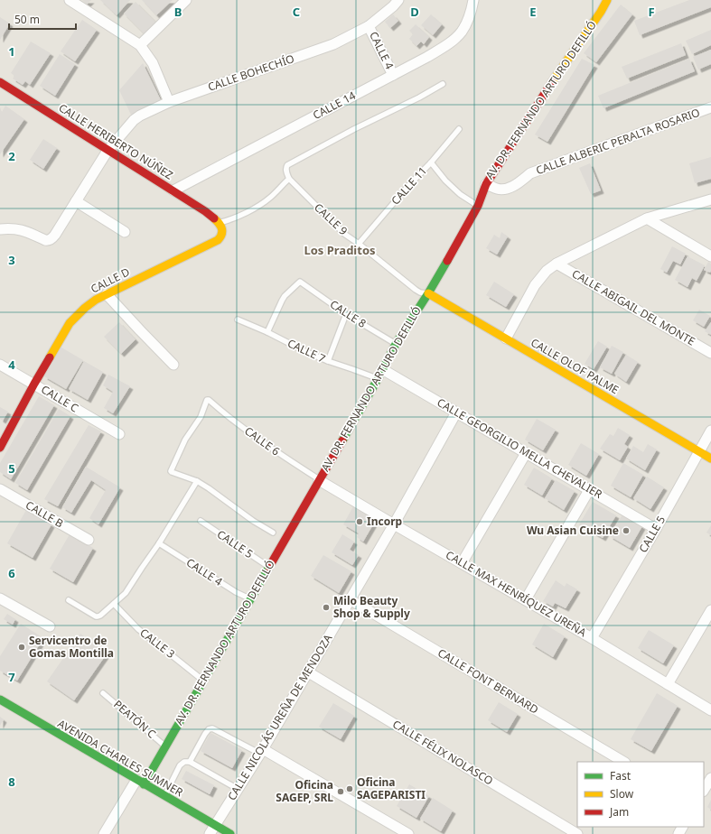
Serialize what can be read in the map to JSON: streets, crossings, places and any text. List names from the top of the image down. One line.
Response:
{"streets":{"street":["CALLE 4","CALLE BOHECHÍO","AV. DR. FERNANDO ARTURO DEFILLÓ","CALLE 14","CALLE HERIBERTO NÚÑEZ","CALLE ALBERIC PERALTA ROSARIO","CALLE D","CALLE ABIGAIL DEL MONTE","CALLE OLOF PALME","CALLE C","CALLE GEORGILIO MELLA CHEVALIER","CALLE B","CALLE 5","CALLE MAX HENRÍQUEZ UREÑA","CALLE FONT BERNARD","CALLE NICOLÁS UREÑA DE MENDOZA","CALLE FÉLIX NOLASCO","AVENIDA CHARLES SUMNER"],"lane":["CALLE 11","CALLE 9","CALLE 8","CALLE 7","CALLE 6","CALLE 3","PEATÓN C"]},"crossings":[["CALLE 4","CALLE BOHECHÍO"],["CALLE 4","AV. DR. FERNANDO ARTURO DEFILLÓ"],["CALLE 4","CALLE 14"],["CALLE BOHECHÍO","CALLE HERIBERTO NÚÑEZ"],["AV. DR. FERNANDO ARTURO DEFILLÓ","CALLE ALBERIC PERALTA ROSARIO"],["AV. DR. FERNANDO ARTURO DEFILLÓ","CALLE 9"],["AV. DR. FERNANDO ARTURO DEFILLÓ","CALLE 8"],["AV. DR. FERNANDO ARTURO DEFILLÓ","CALLE 7"],["AV. DR. FERNANDO ARTURO DEFILLÓ","CALLE OLOF PALME"],["AV. DR. FERNANDO ARTURO DEFILLÓ","CALLE 6"],["AV. DR. FERNANDO ARTURO DEFILLÓ","CALLE GEORGILIO MELLA CHEVALIER"],["AV. DR. FERNANDO ARTURO DEFILLÓ","CALLE 5"],["AV. DR. FERNANDO ARTURO DEFILLÓ","CALLE MAX HENRÍQUEZ UREÑA"],["AV. DR. FERNANDO ARTURO DEFILLÓ","CALLE 3"],["AV. DR. FERNANDO ARTURO DEFILLÓ","PEATÓN C"],["AV. DR. FERNANDO ARTURO DEFILLÓ","AVENIDA CHARLES SUMNER"],["CALLE 14","CALLE HERIBERTO NÚÑEZ"],["CALLE HERIBERTO NÚÑEZ","CALLE D"],["CALLE 11","CALLE 9"],["CALLE 9","CALLE OLOF PALME"],["CALLE D","CALLE C"],["CALLE 8","CALLE 7"],["CALLE OLOF PALME","CALLE 5"],["CALLE 6","CALLE MAX HENRÍQUEZ UREÑA"],["CALLE GEORGILIO MELLA CHEVALIER","CALLE 5"],["CALLE GEORGILIO MELLA CHEVALIER","CALLE NICOLÁS UREÑA DE MENDOZA"],["CALLE 5","CALLE MAX HENRÍQUEZ UREÑA"],["CALLE MAX HENRÍQUEZ UREÑA","CALLE NICOLÁS UREÑA DE MENDOZA"],["CALLE FONT BERNARD","CALLE NICOLÁS UREÑA DE MENDOZA"],["CALLE NICOLÁS UREÑA DE MENDOZA","CALLE FÉLIX NOLASCO"],["CALLE NICOLÁS UREÑA DE MENDOZA","AVENIDA CHARLES SUMNER"]],"districts":["Los Praditos"],"places":["Incorp","Wu Asian Cuisine","Milo Beauty Shop & Supply","Servicentro de Gomas Montilla","Oficina SAGEPARISTI","Oficina SAGEP, SRL"],"legend":["Fast","Slow","Jam"],"scale_bar":"50 m","grid":{"columns":["B","C","D","E","F"],"rows":["1","2","3","4","5","6","7","8"]}}
